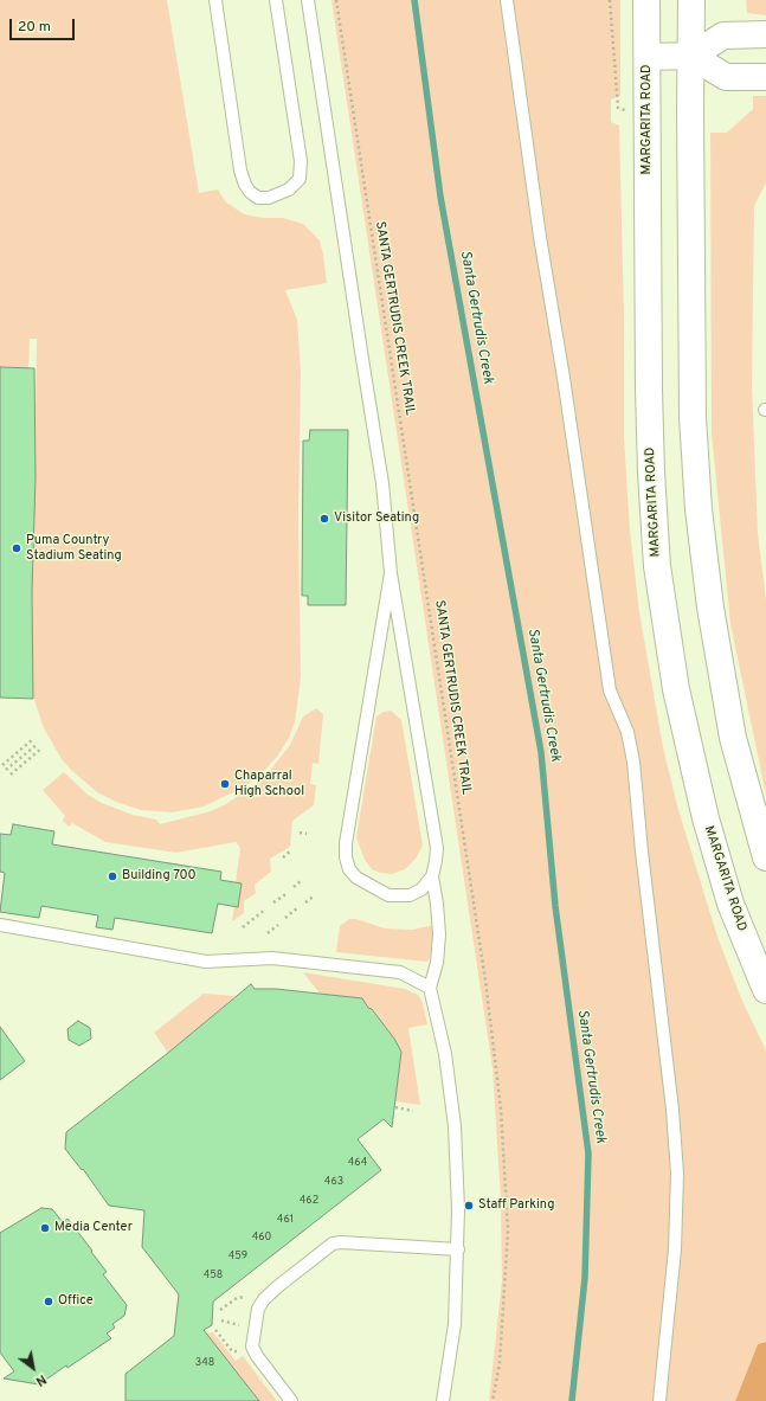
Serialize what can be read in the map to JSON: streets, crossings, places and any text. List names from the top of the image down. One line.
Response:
{"streets":{"main road":["MARGARITA ROAD"],"path":["SANTA GERTRUDIS CREEK TRAIL"]},"water":["Santa Gertrudis Creek"],"places":["Visitor Seating","Puma Country Stadium Seating","Chaparral High School","Building 700","Staff Parking","Media Center","Office"],"house_numbers":["464","463","462","461","460","459","458","348"],"scale_bar":"20 m","north":"bottom right"}
